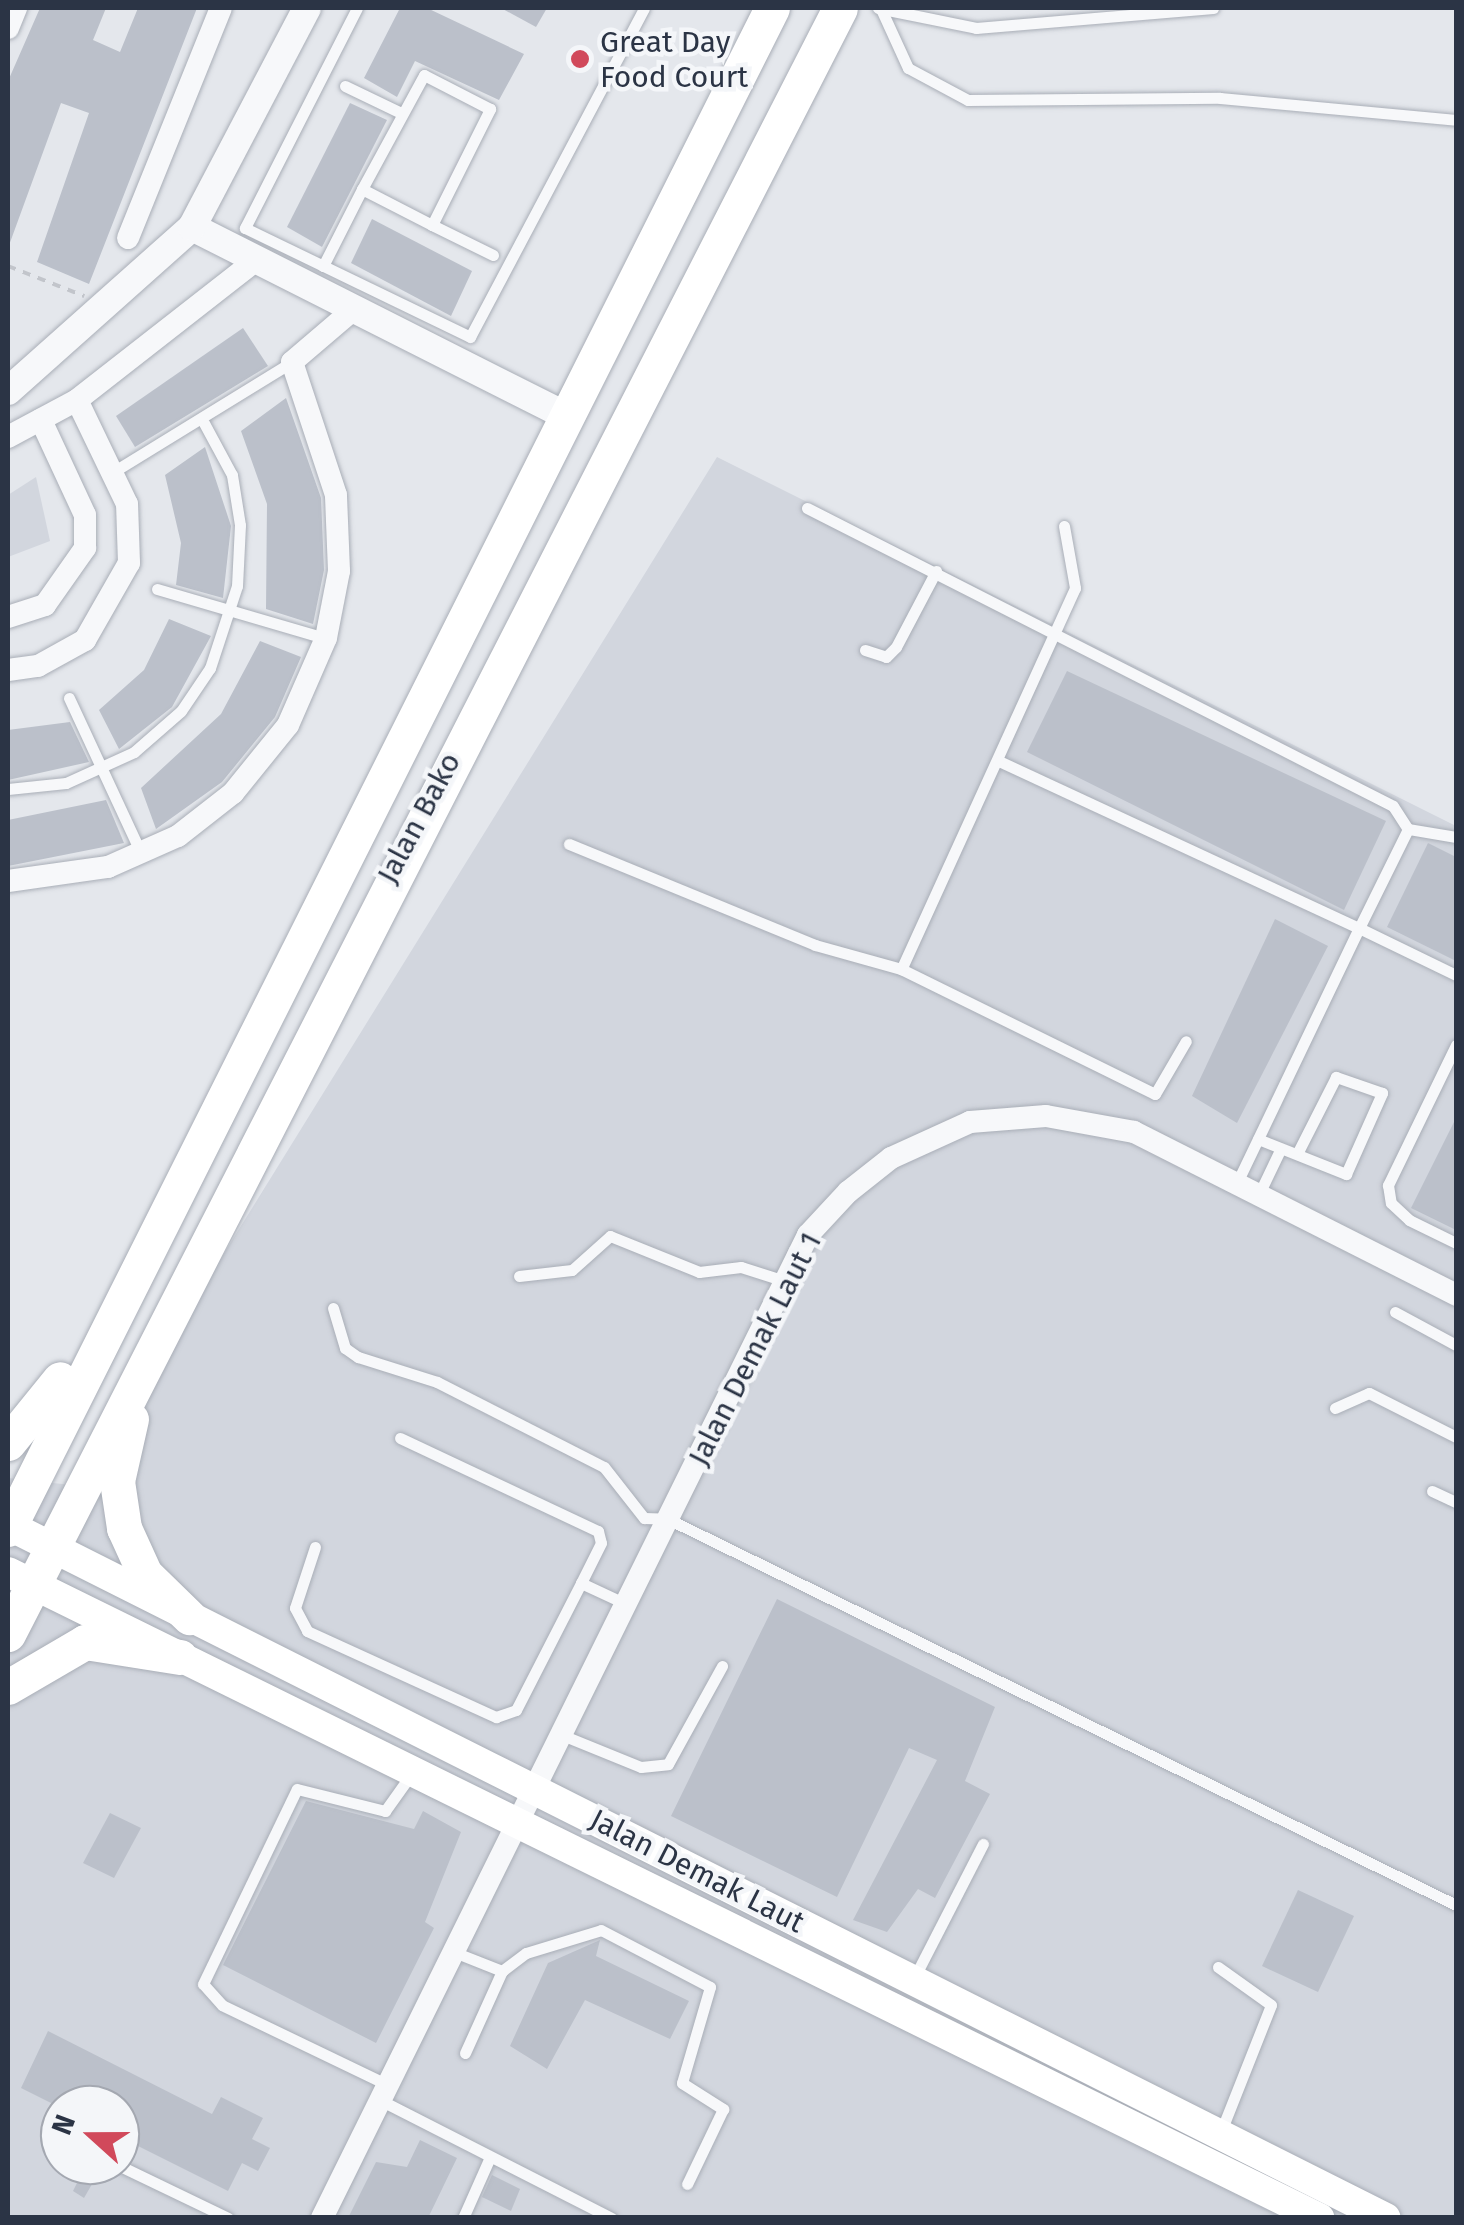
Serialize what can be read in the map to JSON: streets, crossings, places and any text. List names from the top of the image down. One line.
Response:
{"streets":{"main road":["Jalan Bako","Jalan Demak Laut"],"street":["Jalan Demak Laut 1"]},"crossings":[["Jalan Bako","Jalan Demak Laut"],["Jalan Demak Laut 1","Jalan Demak Laut"]],"places":["Great Day Food Court"],"north":"left"}
